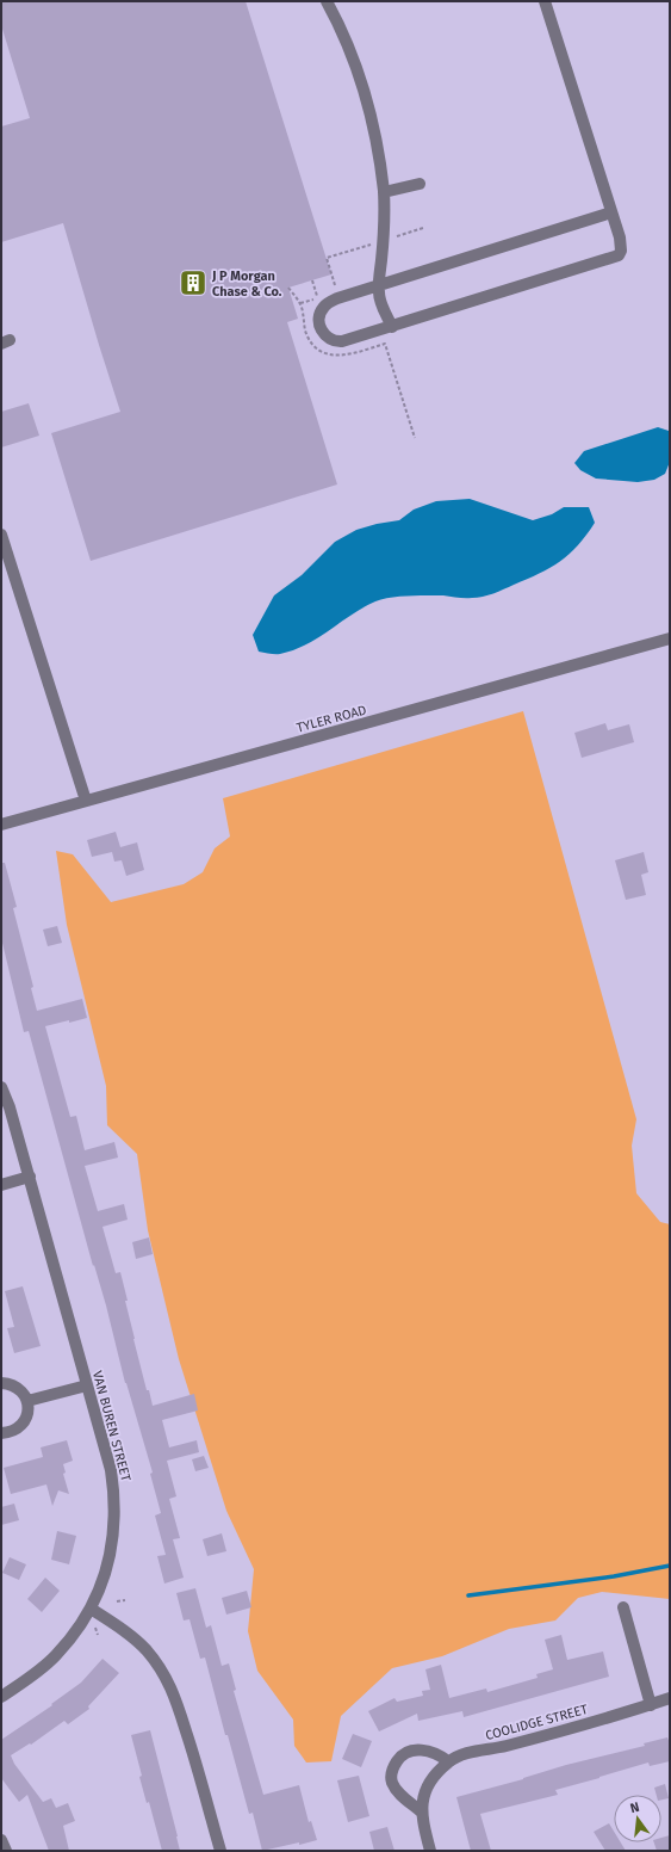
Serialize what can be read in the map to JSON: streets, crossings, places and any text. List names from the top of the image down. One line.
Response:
{"streets":{"street":["TYLER ROAD","VAN BUREN STREET","COOLIDGE STREET"]},"places":{"building":["J P Morgan Chase & Co."]},"north":"top"}
